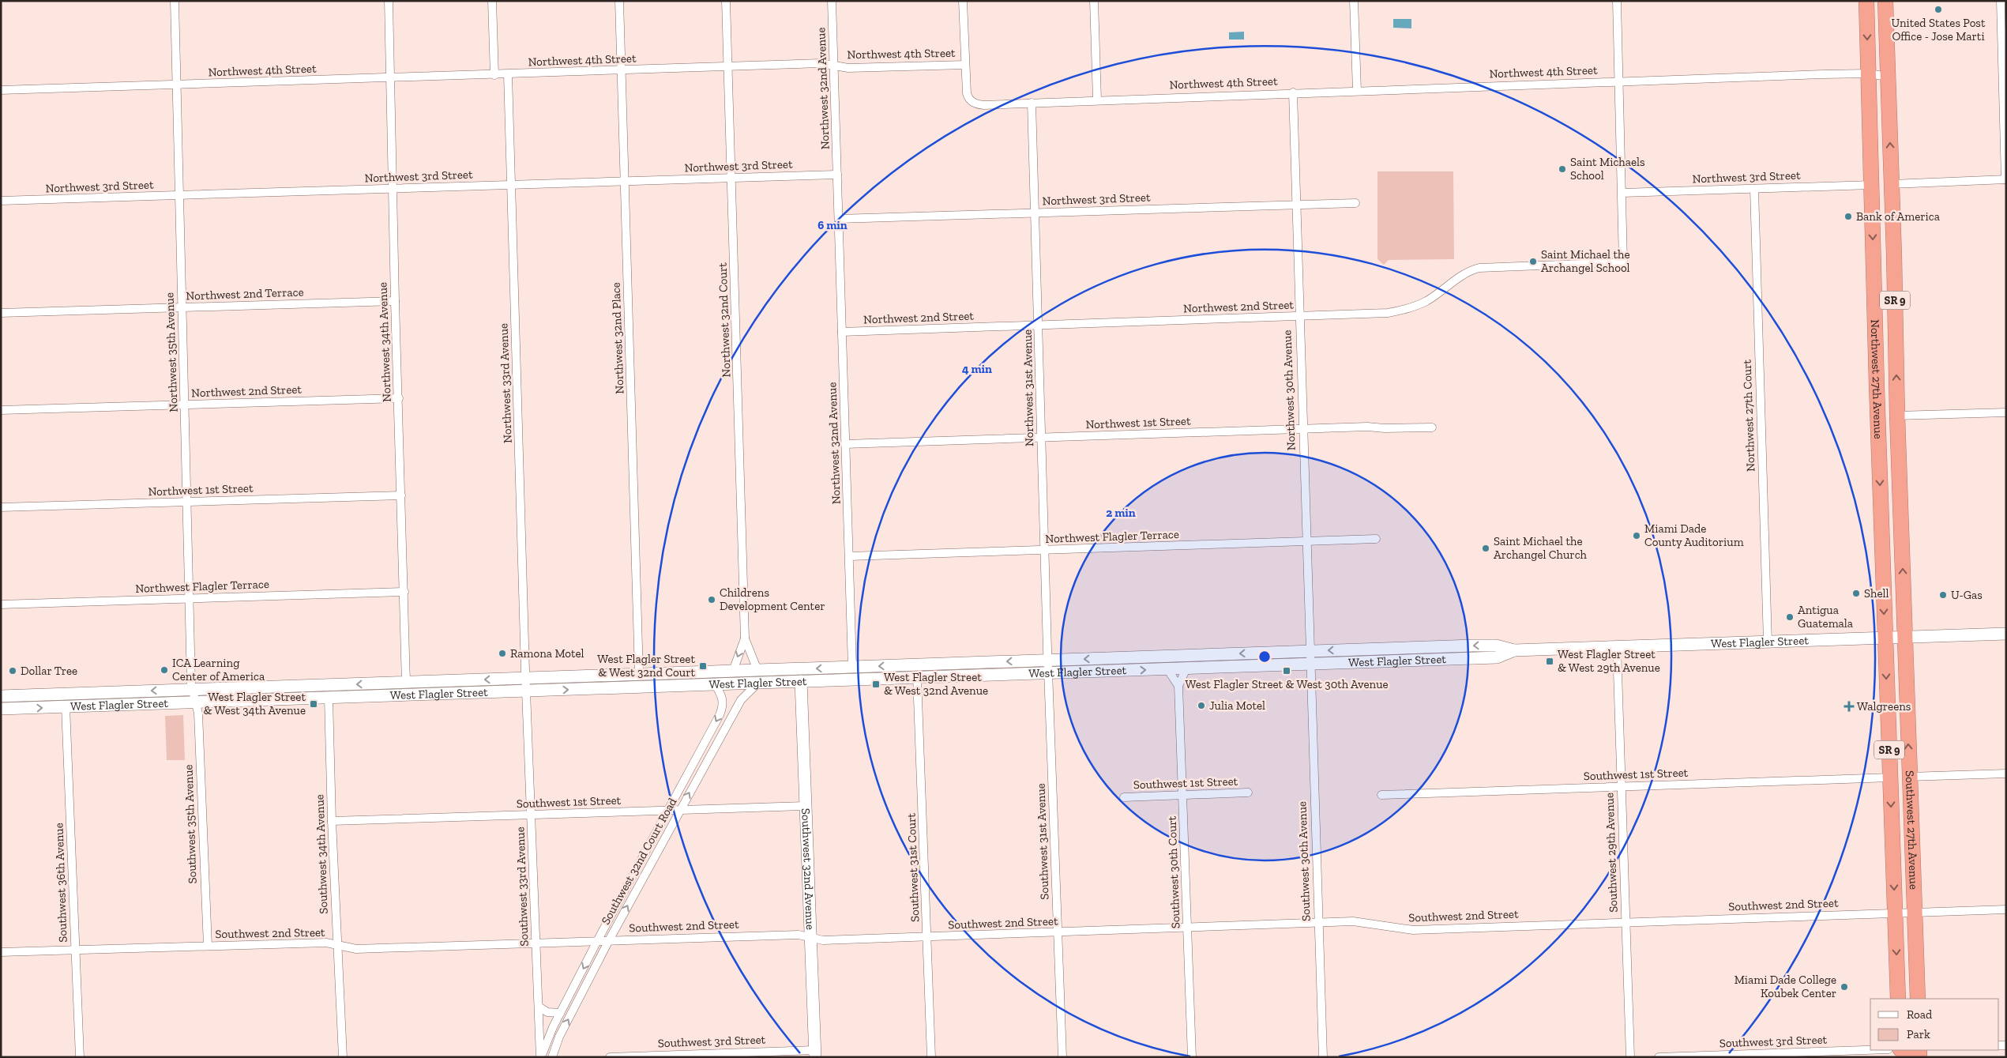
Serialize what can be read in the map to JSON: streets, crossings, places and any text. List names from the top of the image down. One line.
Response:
{"streets":{"highway":["SR 9","Northwest 27th Avenue","Southwest 27th Avenue"],"main road":["West Flagler Street","Southwest 32nd Avenue"],"street":["Northwest 4th Street","Northwest 32nd Avenue","Northwest 3rd Street","Northwest 2nd Terrace","Northwest 2nd Street","Northwest 32nd Court","Northwest 32nd Place","Northwest 34th Avenue","Northwest 35th Avenue","Northwest 33rd Avenue","Northwest 31st Avenue","Northwest 30th Avenue","Northwest 27th Court","Northwest 1st Street","Northwest Flagler Terrace","Southwest 1st Street","Southwest 35th Avenue","Southwest 31st Avenue","Southwest 29th Avenue","Southwest 34th Avenue","Southwest 32nd Court Road","Southwest 30th Avenue","Southwest 31st Court","Southwest 30th Court","Southwest 36th Avenue","Southwest 33rd Avenue","Southwest 2nd Street","Southwest 3rd Street"]},"crossings":[["Northwest 4th Street","Northwest 32nd Avenue"],["Northwest 4th Street","Northwest 32nd Court"],["Northwest 4th Street","Northwest 32nd Place"],["Northwest 4th Street","Northwest 34th Avenue"],["Northwest 4th Street","Northwest 35th Avenue"],["Northwest 4th Street","Northwest 27th Avenue"],["Northwest 4th Street","Northwest 33rd Avenue"],["Northwest 4th Street","Northwest 31st Avenue"],["Northwest 4th Street","Northwest 30th Avenue"],["Northwest 32nd Avenue","Northwest 3rd Street"],["Northwest 32nd Avenue","Northwest 2nd Street"],["Northwest 32nd Avenue","Northwest 1st Street"],["Northwest 32nd Avenue","Northwest Flagler Terrace"],["Northwest 32nd Avenue","West Flagler Street"],["Northwest 3rd Street","Northwest 2nd Street"],["Northwest 3rd Street","Northwest 32nd Court"],["Northwest 3rd Street","Northwest 32nd Place"],["Northwest 3rd Street","Northwest 34th Avenue"],["Northwest 3rd Street","Northwest 35th Avenue"],["Northwest 3rd Street","Northwest 27th Avenue"],["Northwest 3rd Street","Northwest 33rd Avenue"],["Northwest 3rd Street","Northwest 31st Avenue"],["Northwest 3rd Street","Northwest 30th Avenue"],["Northwest 3rd Street","Northwest 27th Court"],["Northwest 2nd Terrace","Northwest 34th Avenue"],["Northwest 2nd Terrace","Northwest 35th Avenue"],["Northwest 2nd Street","Northwest 34th Avenue"],["Northwest 2nd Street","Northwest 35th Avenue"],["Northwest 2nd Street","Northwest 31st Avenue"],["Northwest 2nd Street","Northwest 30th Avenue"],["Northwest 32nd Court","West Flagler Street"],["Northwest 32nd Place","West Flagler Street"],["Northwest 34th Avenue","Northwest 1st Street"],["Northwest 34th Avenue","Northwest Flagler Terrace"],["Northwest 34th Avenue","West Flagler Street"],["Northwest 35th Avenue","Northwest 1st Street"],["Northwest 35th Avenue","Northwest Flagler Terrace"],["Northwest 35th Avenue","West Flagler Street"],["Northwest 35th Avenue","Southwest 35th Avenue"],["Northwest 27th Avenue","West Flagler Street"],["Northwest 27th Avenue","Southwest 27th Avenue"],["Northwest 33rd Avenue","West Flagler Street"],["Northwest 33rd Avenue","Southwest 33rd Avenue"],["Northwest 31st Avenue","Northwest 1st Street"],["Northwest 31st Avenue","Northwest Flagler Terrace"],["Northwest 31st Avenue","West Flagler Street"],["Northwest 31st Avenue","Southwest 31st Avenue"],["Northwest 30th Avenue","Northwest 1st Street"],["Northwest 30th Avenue","Northwest Flagler Terrace"],["Northwest 30th Avenue","West Flagler Street"],["Northwest 30th Avenue","Southwest 30th Avenue"],["Northwest 27th Court","West Flagler Street"],["West Flagler Street","Southwest 35th Avenue"],["West Flagler Street","Southwest 27th Avenue"],["West Flagler Street","Southwest 31st Avenue"],["West Flagler Street","Southwest 29th Avenue"],["West Flagler Street","Southwest 34th Avenue"],["West Flagler Street","Southwest 32nd Court Road"],["West Flagler Street","Southwest 30th Avenue"],["West Flagler Street","Southwest 31st Court"],["West Flagler Street","Southwest 32nd Avenue"],["West Flagler Street","Southwest 30th Court"],["West Flagler Street","Southwest 36th Avenue"],["West Flagler Street","Southwest 33rd Avenue"],["Southwest 1st Street","Southwest 27th Avenue"],["Southwest 1st Street","Southwest 29th Avenue"],["Southwest 1st Street","Southwest 34th Avenue"],["Southwest 1st Street","Southwest 32nd Court Road"],["Southwest 1st Street","Southwest 32nd Avenue"],["Southwest 1st Street","Southwest 30th Court"],["Southwest 1st Street","Southwest 33rd Avenue"],["Southwest 35th Avenue","Southwest 2nd Street"],["Southwest 27th Avenue","Southwest 2nd Street"],["Southwest 31st Avenue","Southwest 2nd Street"],["Southwest 29th Avenue","Southwest 2nd Street"],["Southwest 34th Avenue","Southwest 2nd Street"],["Southwest 32nd Court Road","Southwest 33rd Avenue"],["Southwest 32nd Court Road","Southwest 2nd Street"],["Southwest 30th Avenue","Southwest 2nd Street"],["Southwest 31st Court","Southwest 2nd Street"],["Southwest 32nd Avenue","Southwest 2nd Street"],["Southwest 32nd Avenue","Southwest 3rd Street"],["Southwest 30th Court","Southwest 2nd Street"],["Southwest 36th Avenue","Southwest 2nd Street"],["Southwest 33rd Avenue","Southwest 2nd Street"]],"places":{"other":["United States Post Office - Jose Marti","Saint Michaels School","Bank of America","Saint Michael the Archangel School","Miami Dade County Auditorium","Saint Michael the Archangel Church","Shell","U-Gas","Childrens Development Center","Antigua Guatemala","Ramona Motel","ICA Learning Center of America","Dollar Tree","Julia Motel","Miami Dade College Koubek Center"],"transit":["West Flagler Street & West 29th Avenue","West Flagler Street & West 32nd Court","West Flagler Street & West 30th Avenue","West Flagler Street & West 32nd Avenue","West Flagler Street & West 34th Avenue"],"health":["Walgreens"]},"legend":["Road","Park"],"rings":["6 min","4 min","2 min"]}
